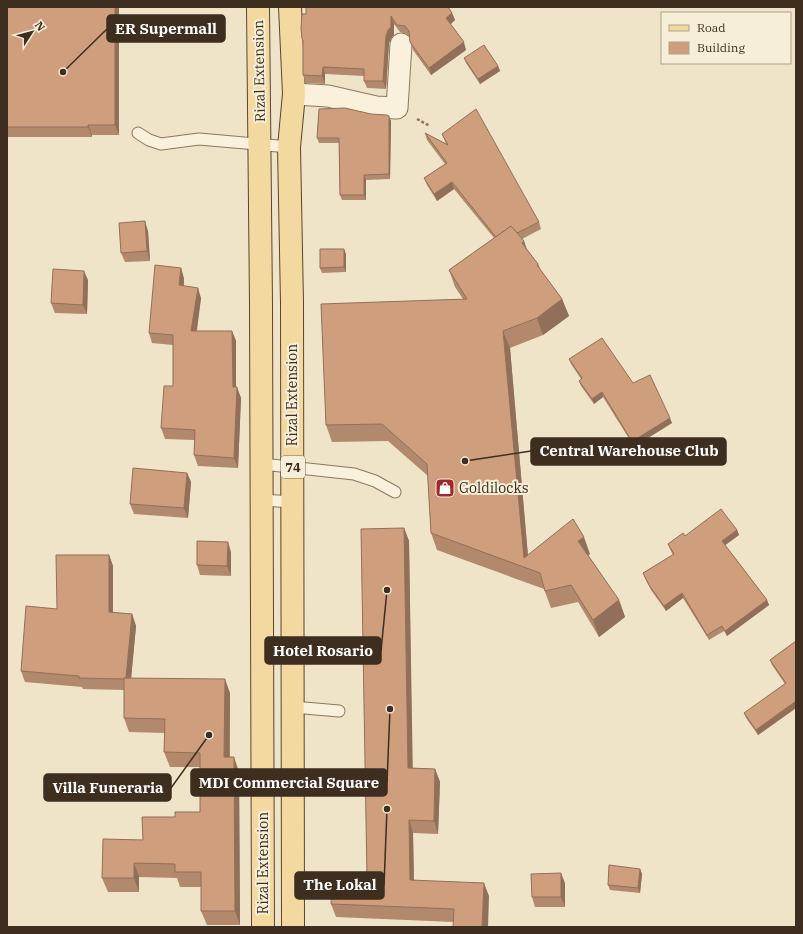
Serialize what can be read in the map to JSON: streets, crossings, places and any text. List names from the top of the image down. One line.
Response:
{"streets":{"main road":["Rizal Extension","74"]},"places":{"other":["ER Supermall","Central Warehouse Club","Hotel Rosario","MDI Commercial Square","Villa Funeraria","The Lokal"],"shop":["Goldilocks"]},"legend":["Road","Building"],"north":"top right"}
